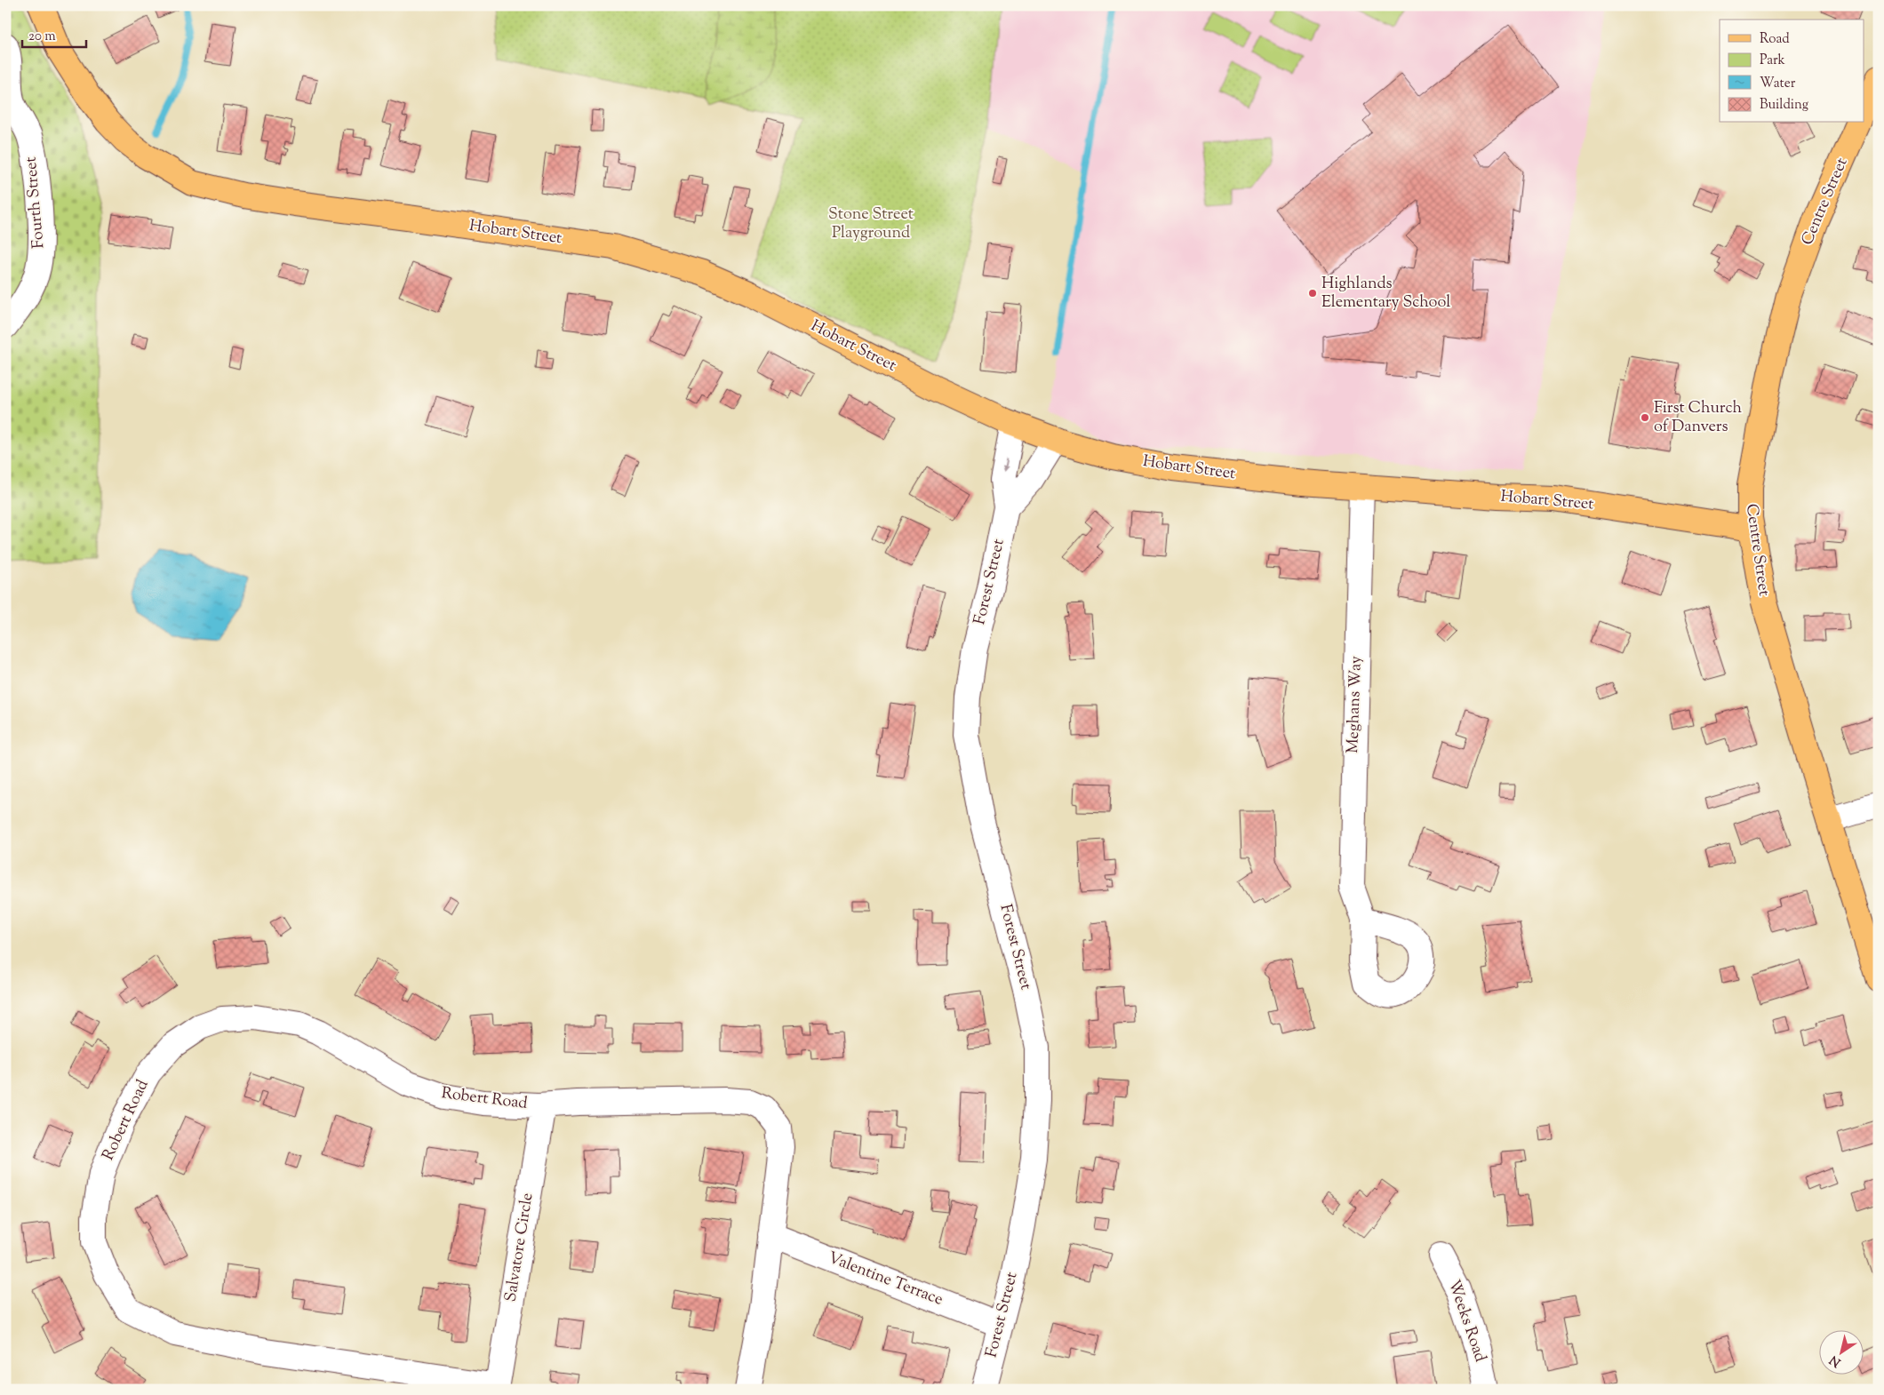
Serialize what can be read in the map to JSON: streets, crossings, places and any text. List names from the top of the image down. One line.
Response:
{"streets":{"main road":["Centre Street","Hobart Street"],"street":["Fourth Street","Forest Street","Meghans Way","Robert Road","Salvatore Circle","Valentine Terrace","Weeks Road"]},"crossings":[["Centre Street","Hobart Street"],["Hobart Street","Forest Street"],["Hobart Street","Meghans Way"],["Forest Street","Valentine Terrace"],["Robert Road","Salvatore Circle"],["Robert Road","Valentine Terrace"]],"parks":["Stone Street Playground"],"places":["Highlands Elementary School","First Church of Danvers"],"legend":["Road","Park","Water","Building"],"scale_bar":"20 m","north":"bottom left"}
